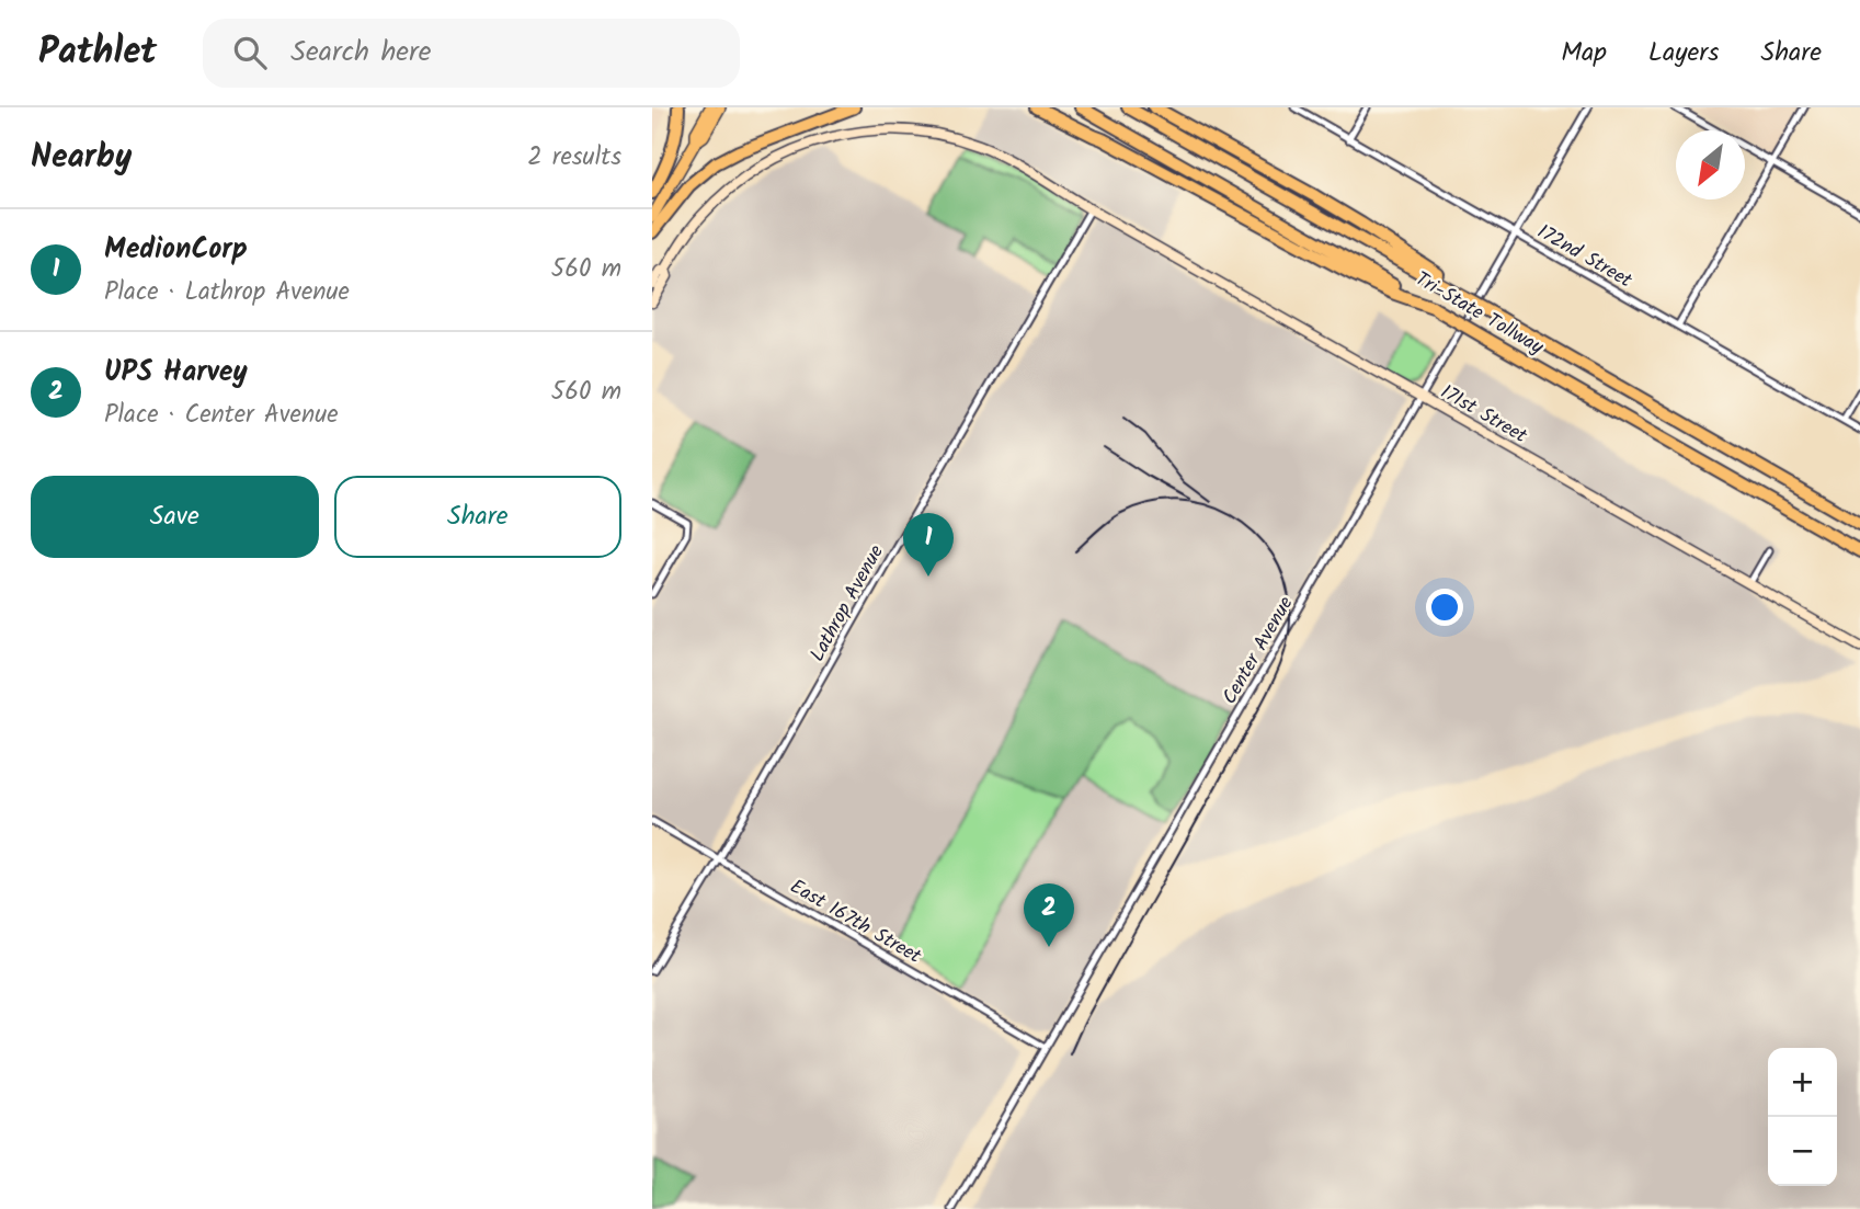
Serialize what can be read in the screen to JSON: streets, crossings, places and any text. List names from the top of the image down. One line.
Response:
{"streets":{"highway":["Tri-State Tollway"],"street":["172nd Street","171st Street","Lathrop Avenue","Center Avenue","East 167th Street"]},"crossings":[["172nd Street","Center Avenue"],["171st Street","Lathrop Avenue"],["171st Street","Center Avenue"],["Lathrop Avenue","East 167th Street"],["Center Avenue","East 167th Street"]],"north":"bottom left","page":{"header":"Pathlet","search":"Search here","nav":["Map","Layers","Share"],"heading":["Nearby","2 results"],"list":[{"mark":"1","name":"MedionCorp","note":"Place · Lathrop Avenue","value":"560 m"},{"mark":"2","name":"UPS Harvey","note":"Place · Center Avenue","value":"560 m"}],"buttons":["Save","Share"],"pins":["1","2"],"map_buttons":["+","−"]}}
